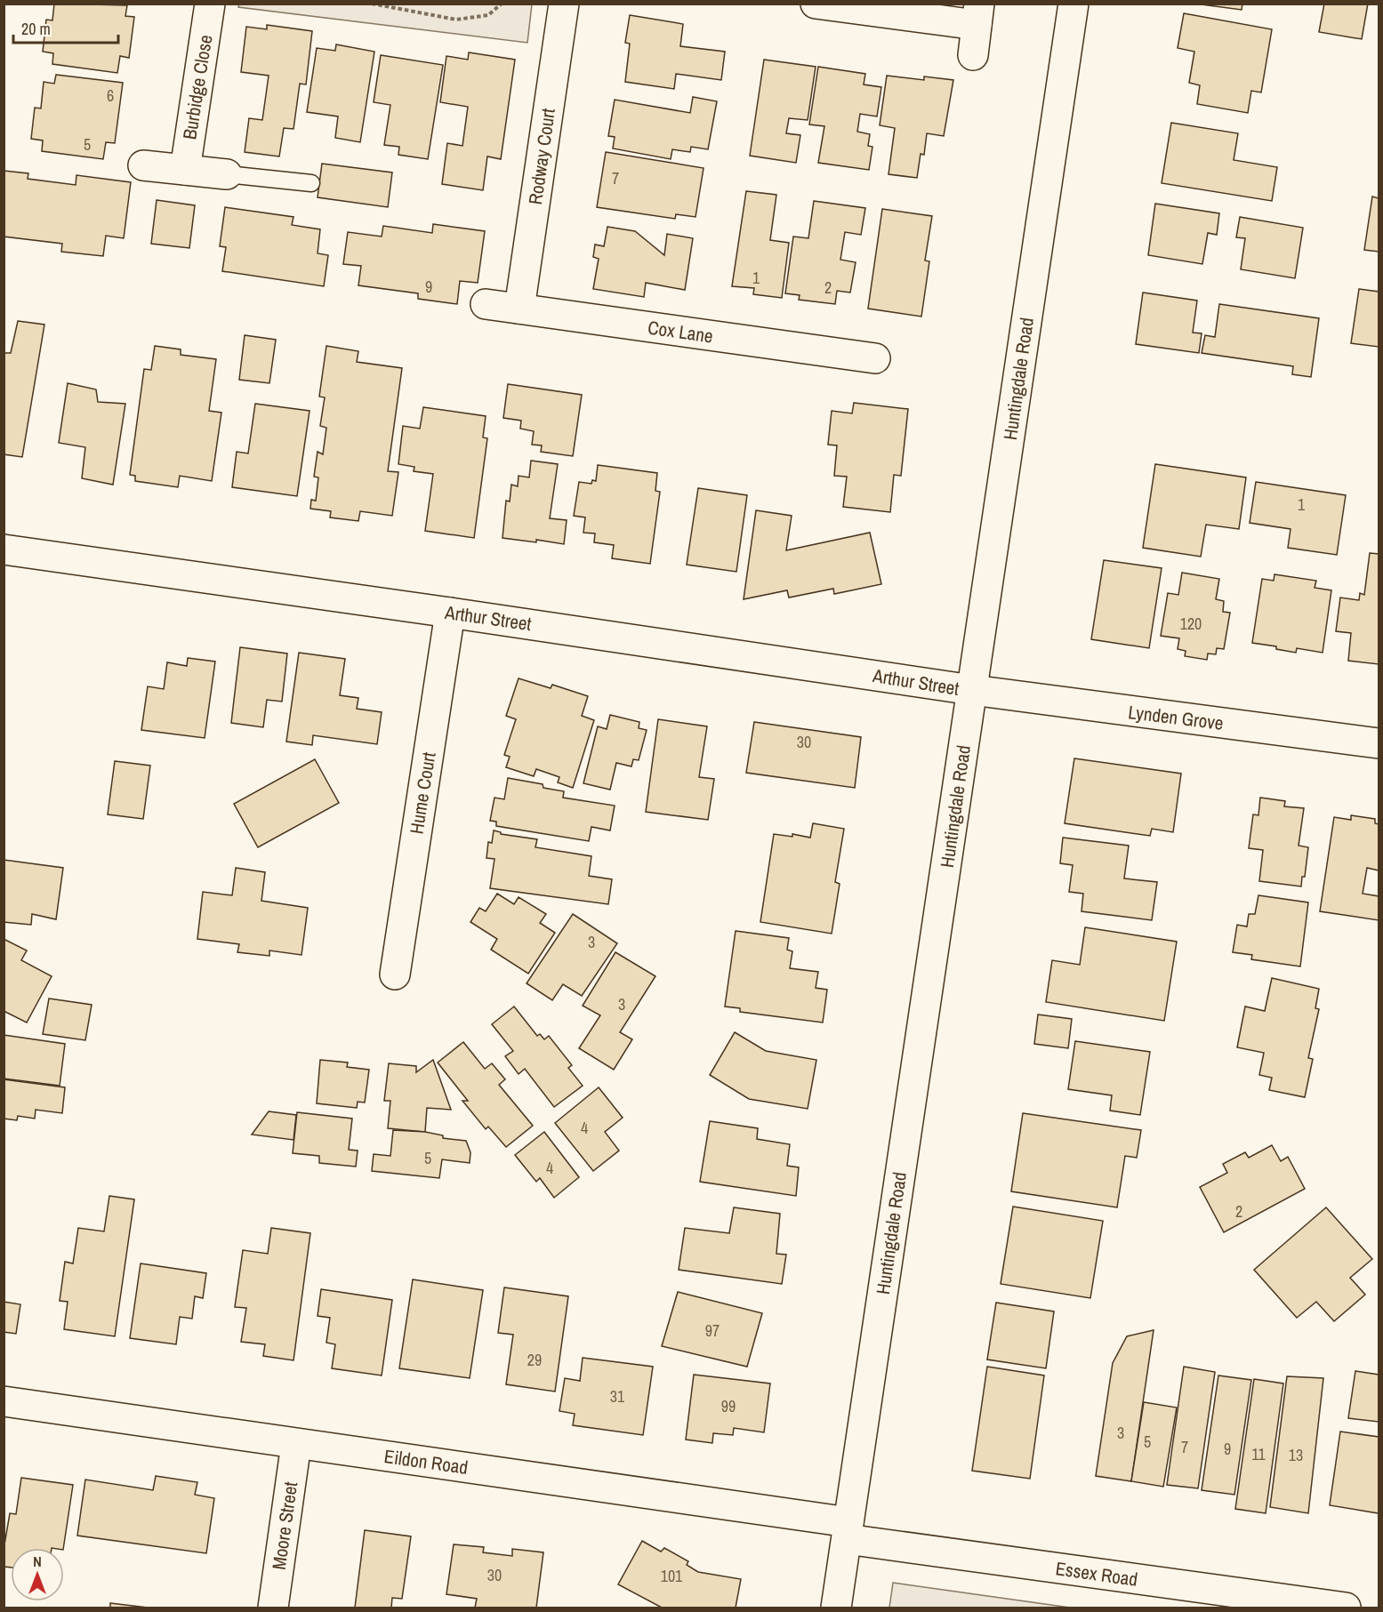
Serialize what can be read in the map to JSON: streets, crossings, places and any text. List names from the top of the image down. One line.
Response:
{"streets":{"street":["Burbidge Close","Rodway Court","Cox Lane","Huntingdale Road","Arthur Street","Lynden Grove","Hume Court","Eildon Road","Moore Street","Essex Road"]},"crossings":[["Rodway Court","Cox Lane"],["Huntingdale Road","Arthur Street"],["Huntingdale Road","Lynden Grove"],["Huntingdale Road","Eildon Road"],["Huntingdale Road","Essex Road"],["Arthur Street","Lynden Grove"],["Arthur Street","Hume Court"],["Eildon Road","Moore Street"],["Eildon Road","Essex Road"]],"house_numbers":["6","5","7","1","9","2","1","120","30","3","3","4","5","4","2","97","29","31","99","3","5","7","9","11","13","30","101"],"scale_bar":"20 m","north":"top"}
